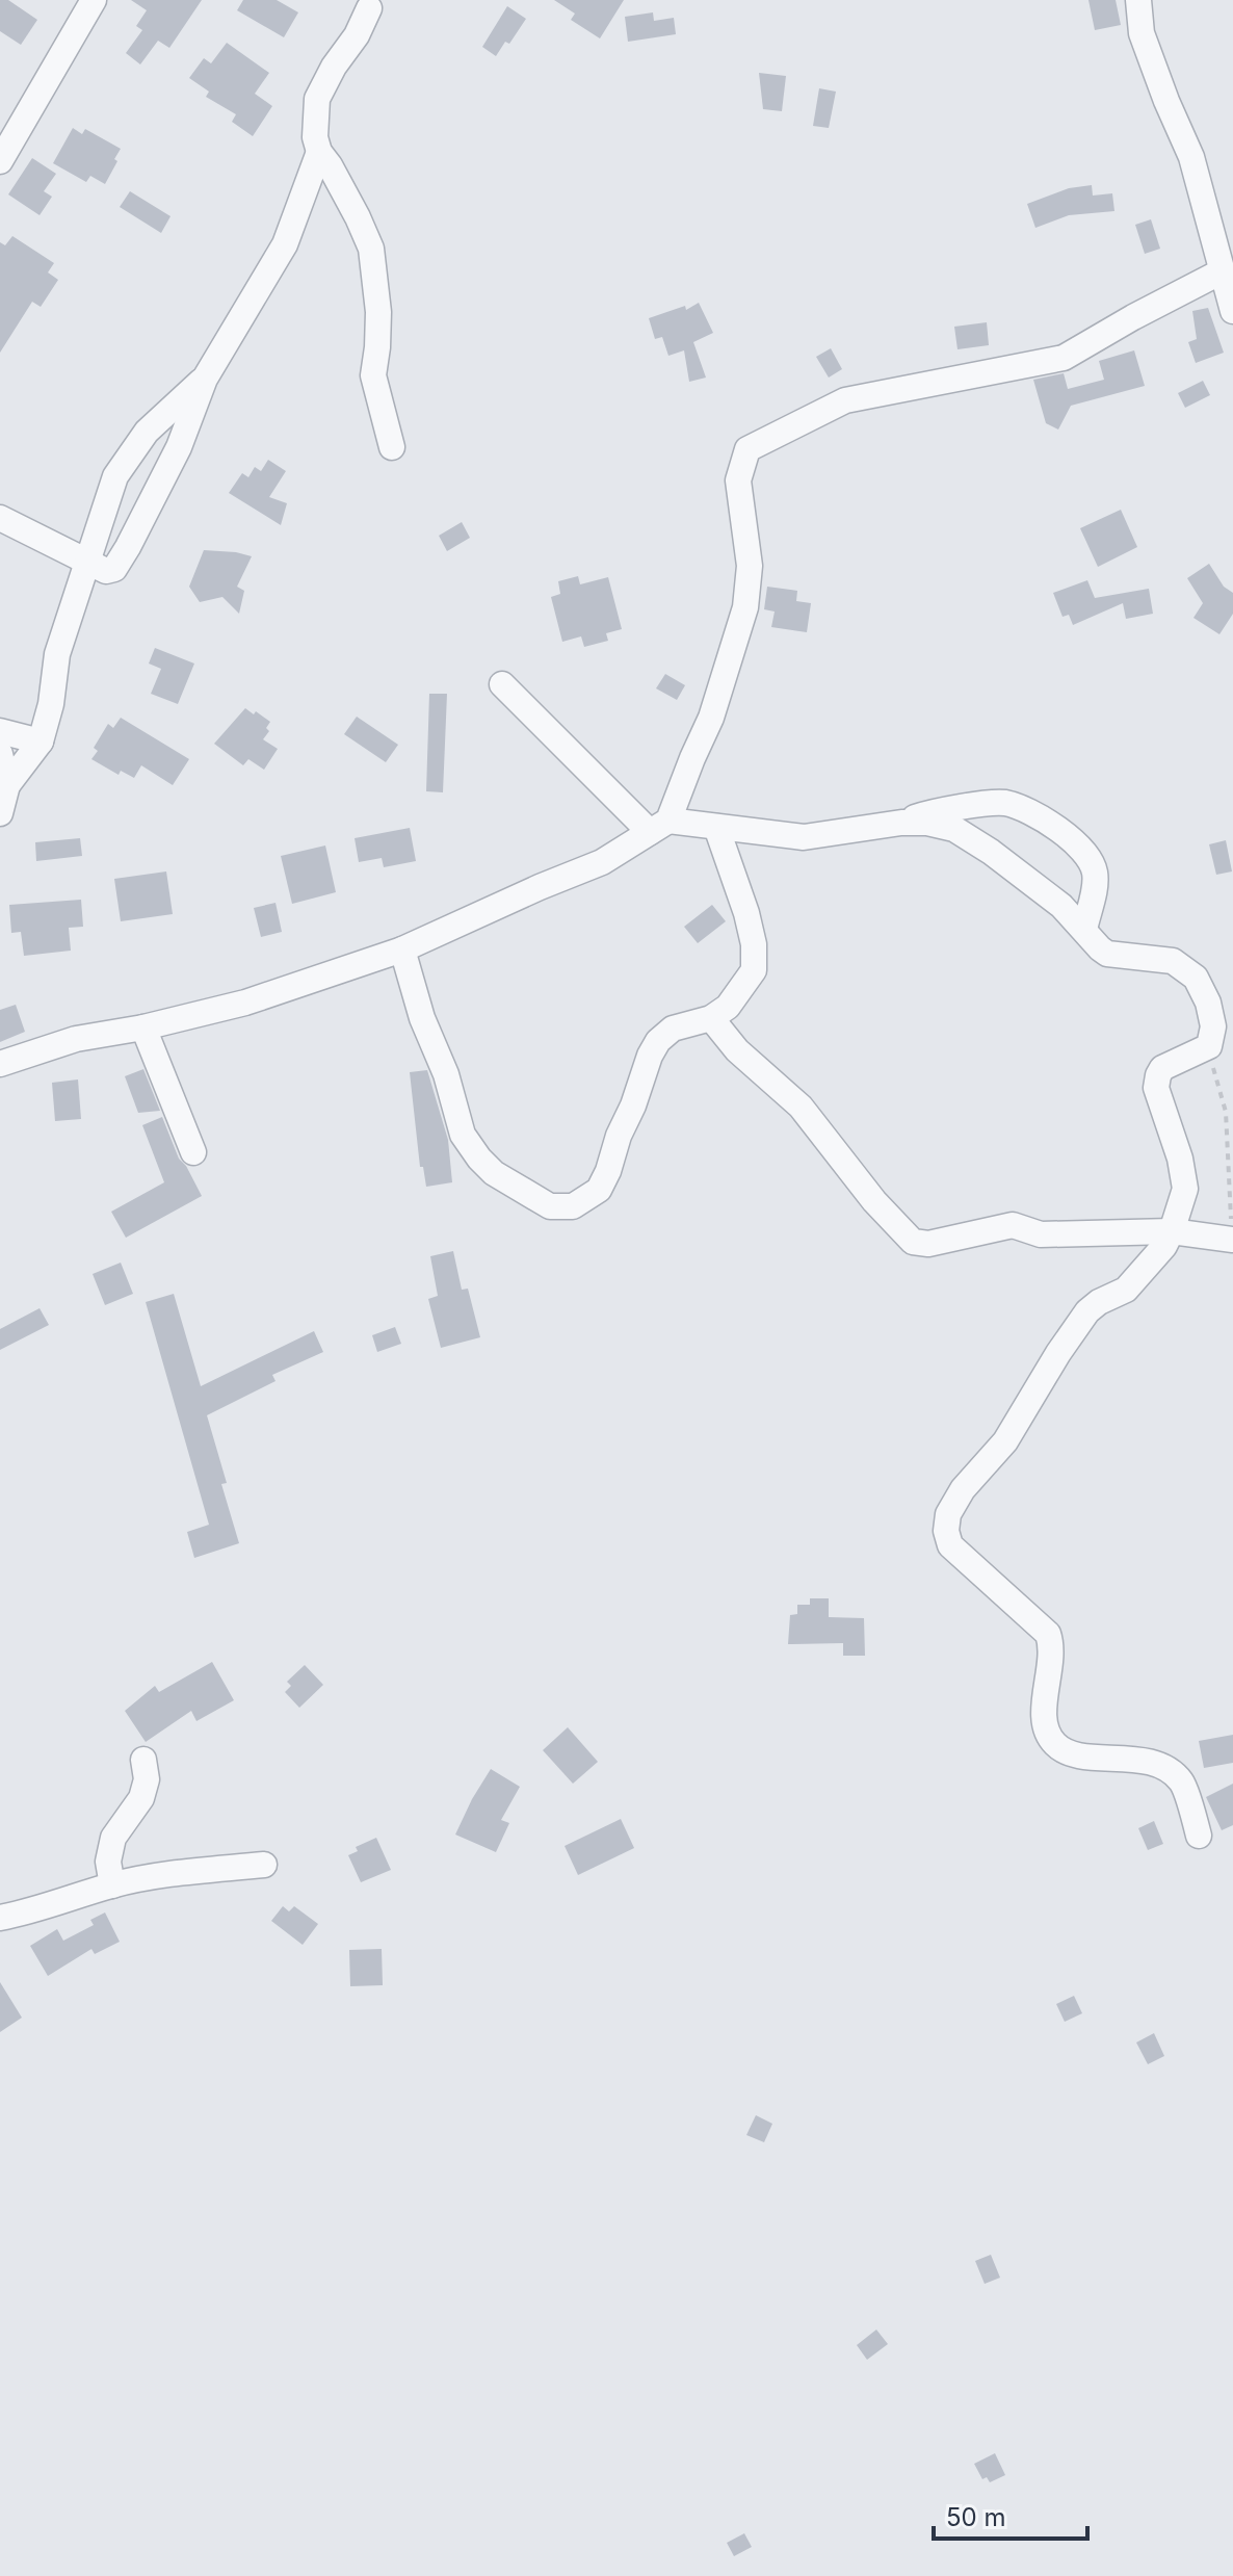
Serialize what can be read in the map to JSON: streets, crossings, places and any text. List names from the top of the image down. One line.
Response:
{"scale_bar":"50 m"}
